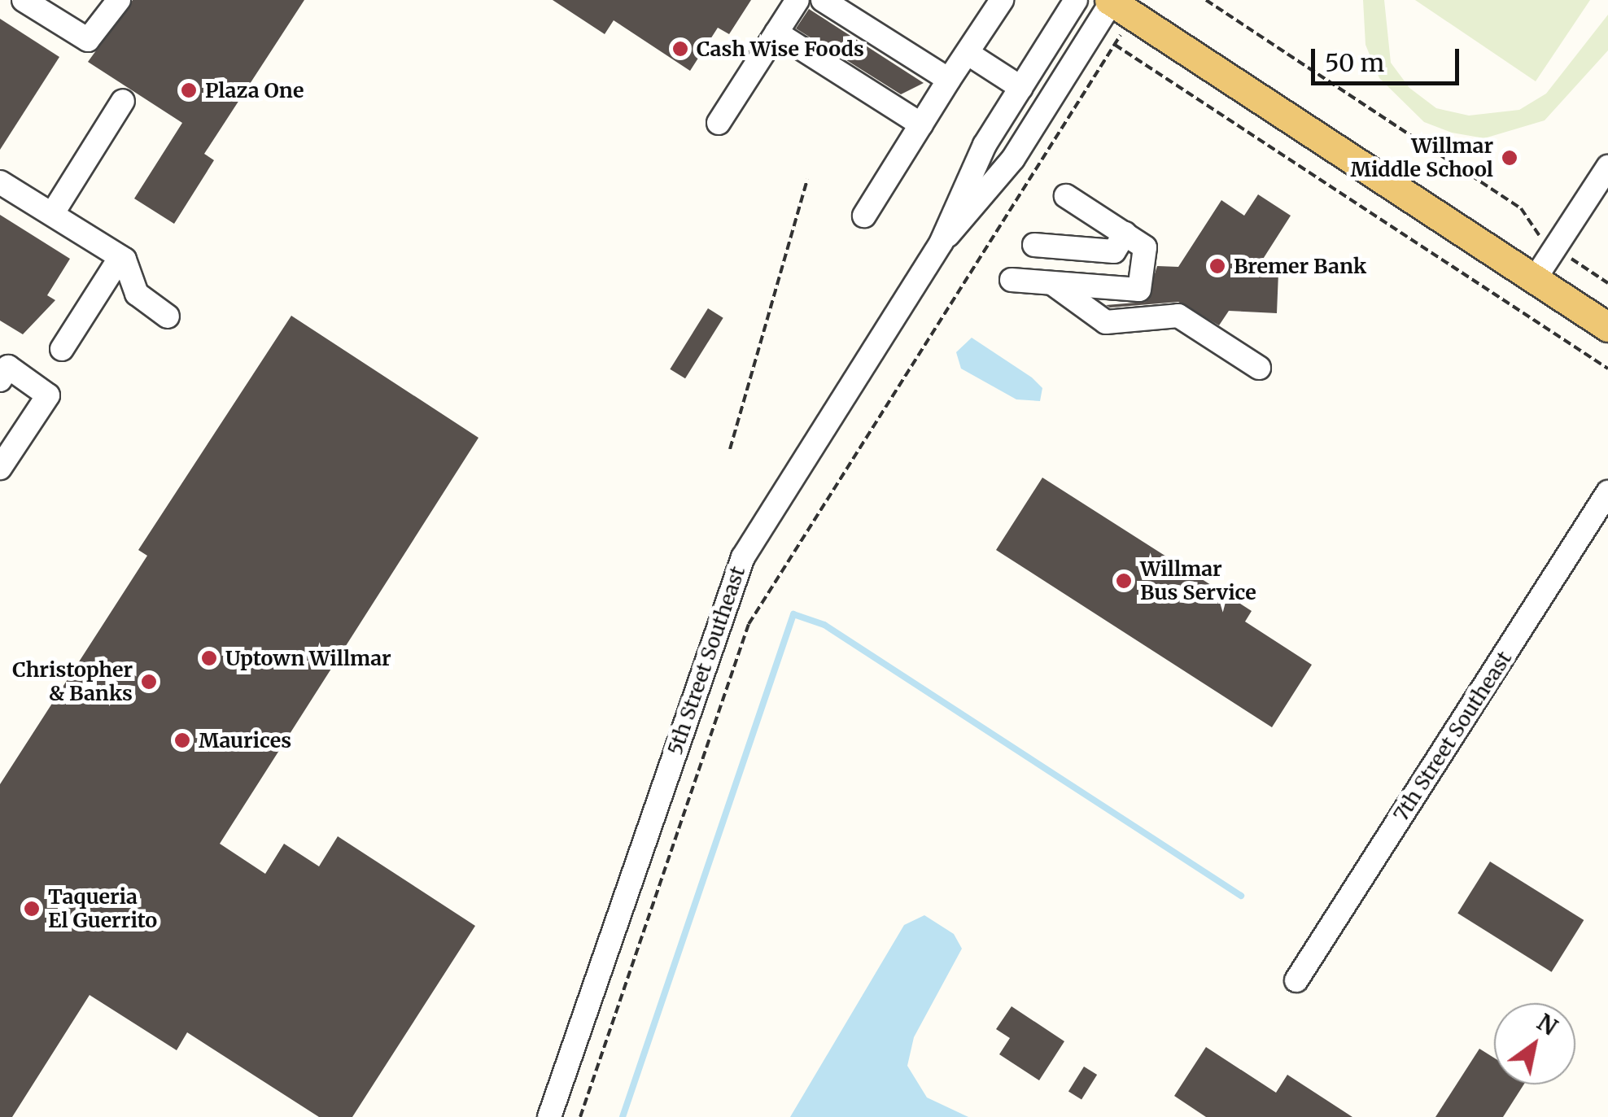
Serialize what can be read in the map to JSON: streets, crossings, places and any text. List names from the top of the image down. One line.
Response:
{"streets":{"street":["5th Street Southeast","7th Street Southeast"]},"places":["Cash Wise Foods","Plaza One","Willmar Middle School","Bremer Bank","Willmar Bus Service","Uptown Willmar","Christopher & Banks","Maurices","Taqueria El Guerrito"],"scale_bar":"50 m","north":"top right"}
